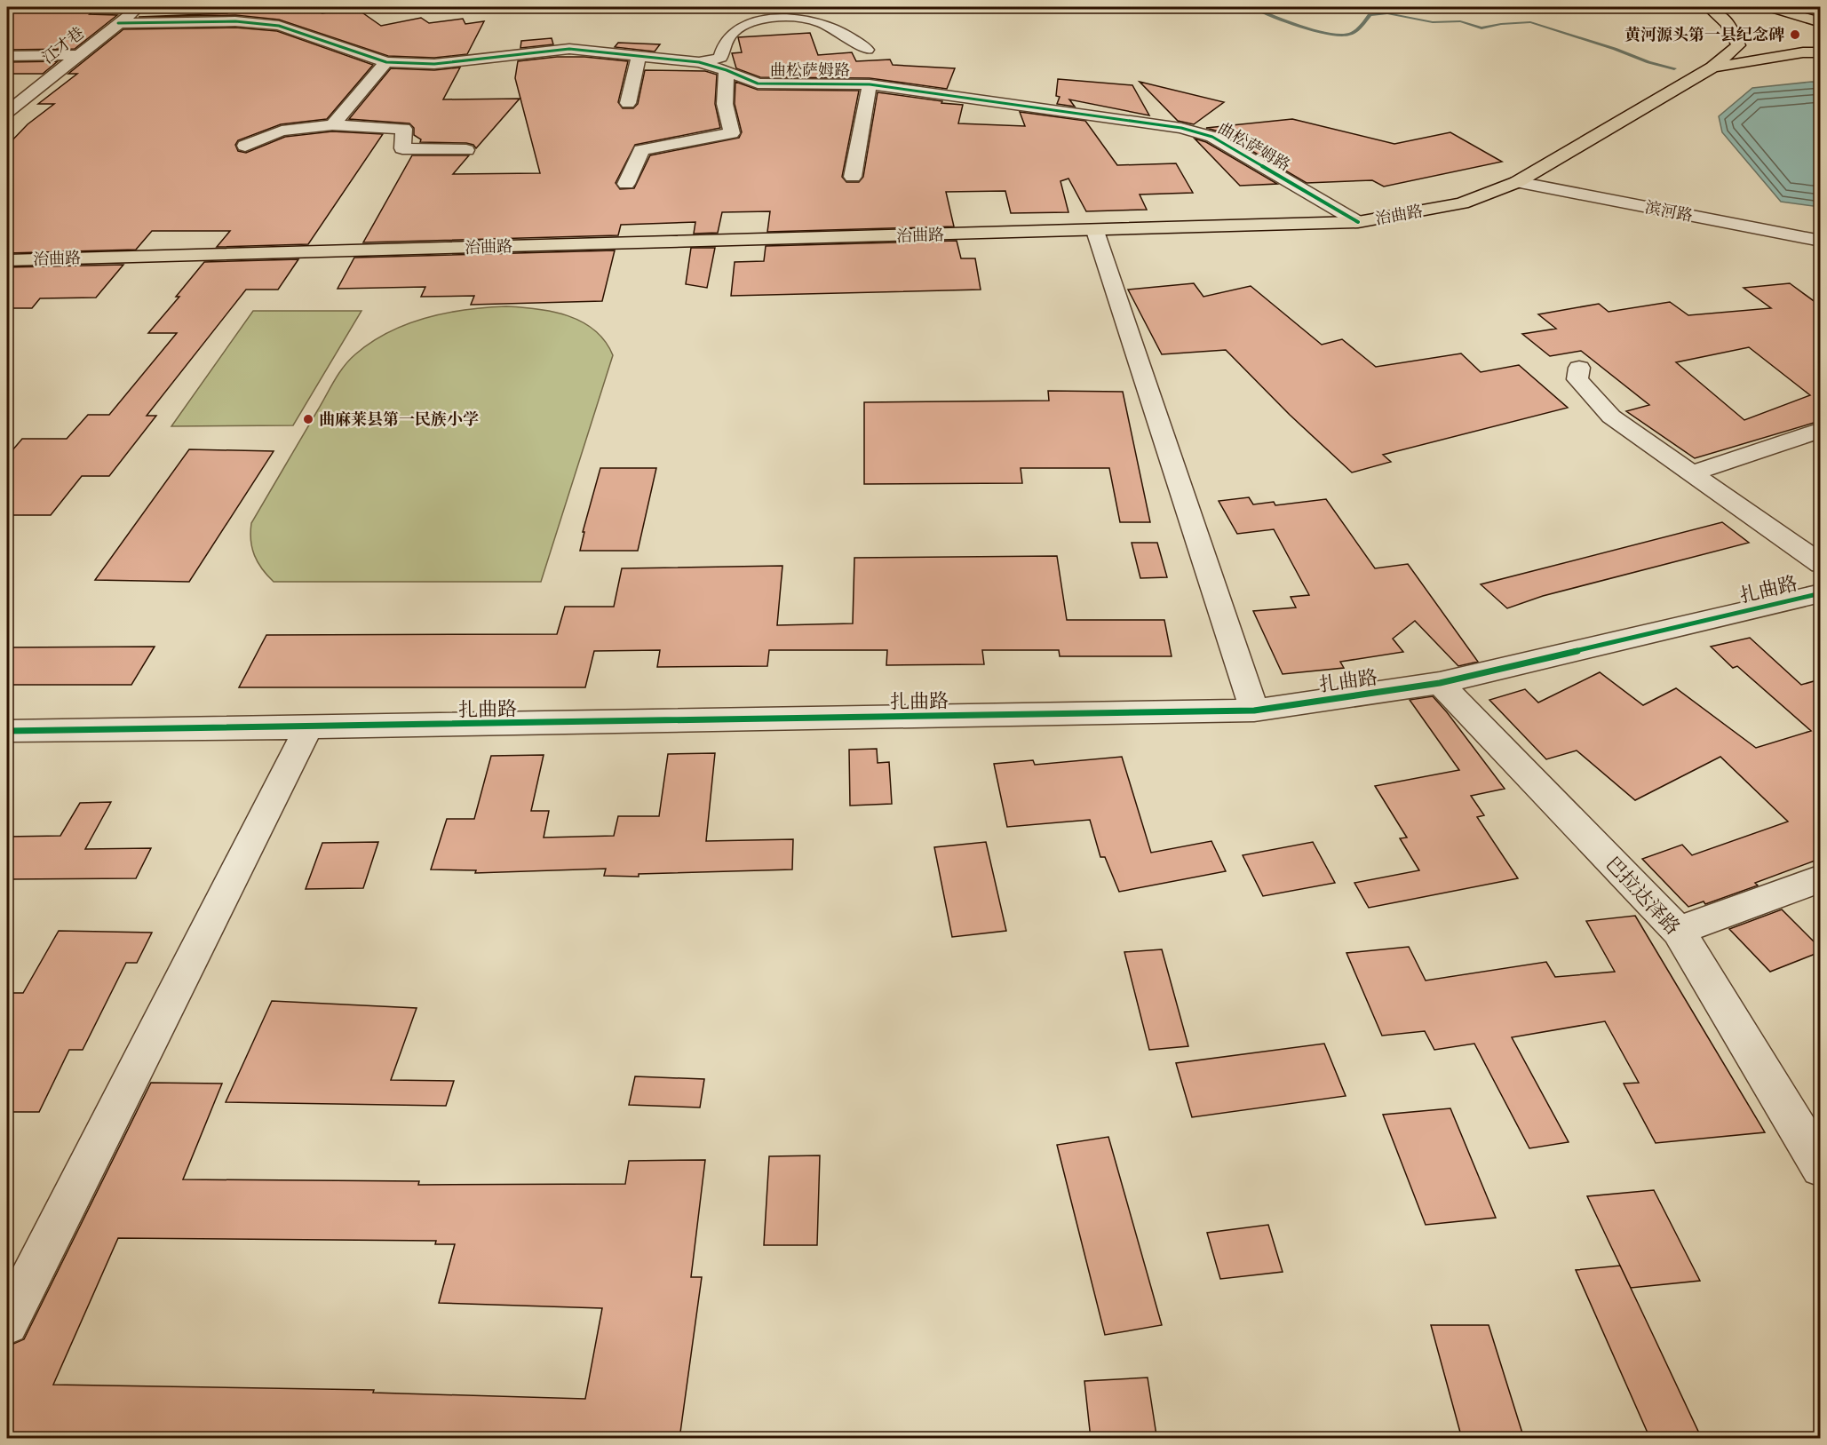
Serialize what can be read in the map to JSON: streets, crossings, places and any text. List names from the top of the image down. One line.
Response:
{"streets":{"main road":["治曲路"],"street":["江才巷","曲松萨姆路","滨河路","扎曲路","巴拉达泽路"]},"crossings":[["江才巷","曲松萨姆路"],["曲松萨姆路","治曲路"],["滨河路","治曲路"],["扎曲路","巴拉达泽路"]],"places":["黄河源头第一县纪念碑","曲麻莱县第一民族小学"]}
